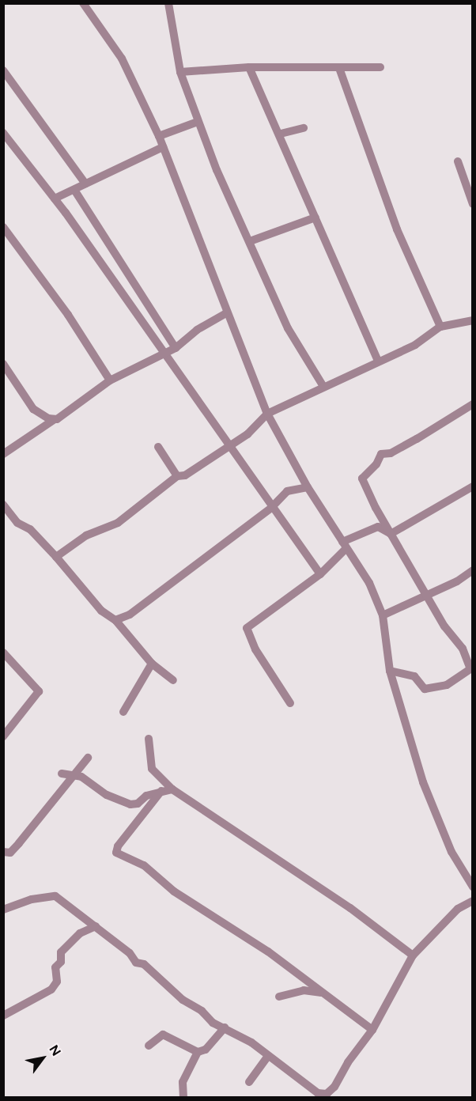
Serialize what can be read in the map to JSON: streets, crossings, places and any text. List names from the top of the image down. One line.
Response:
{"north":"top right"}
